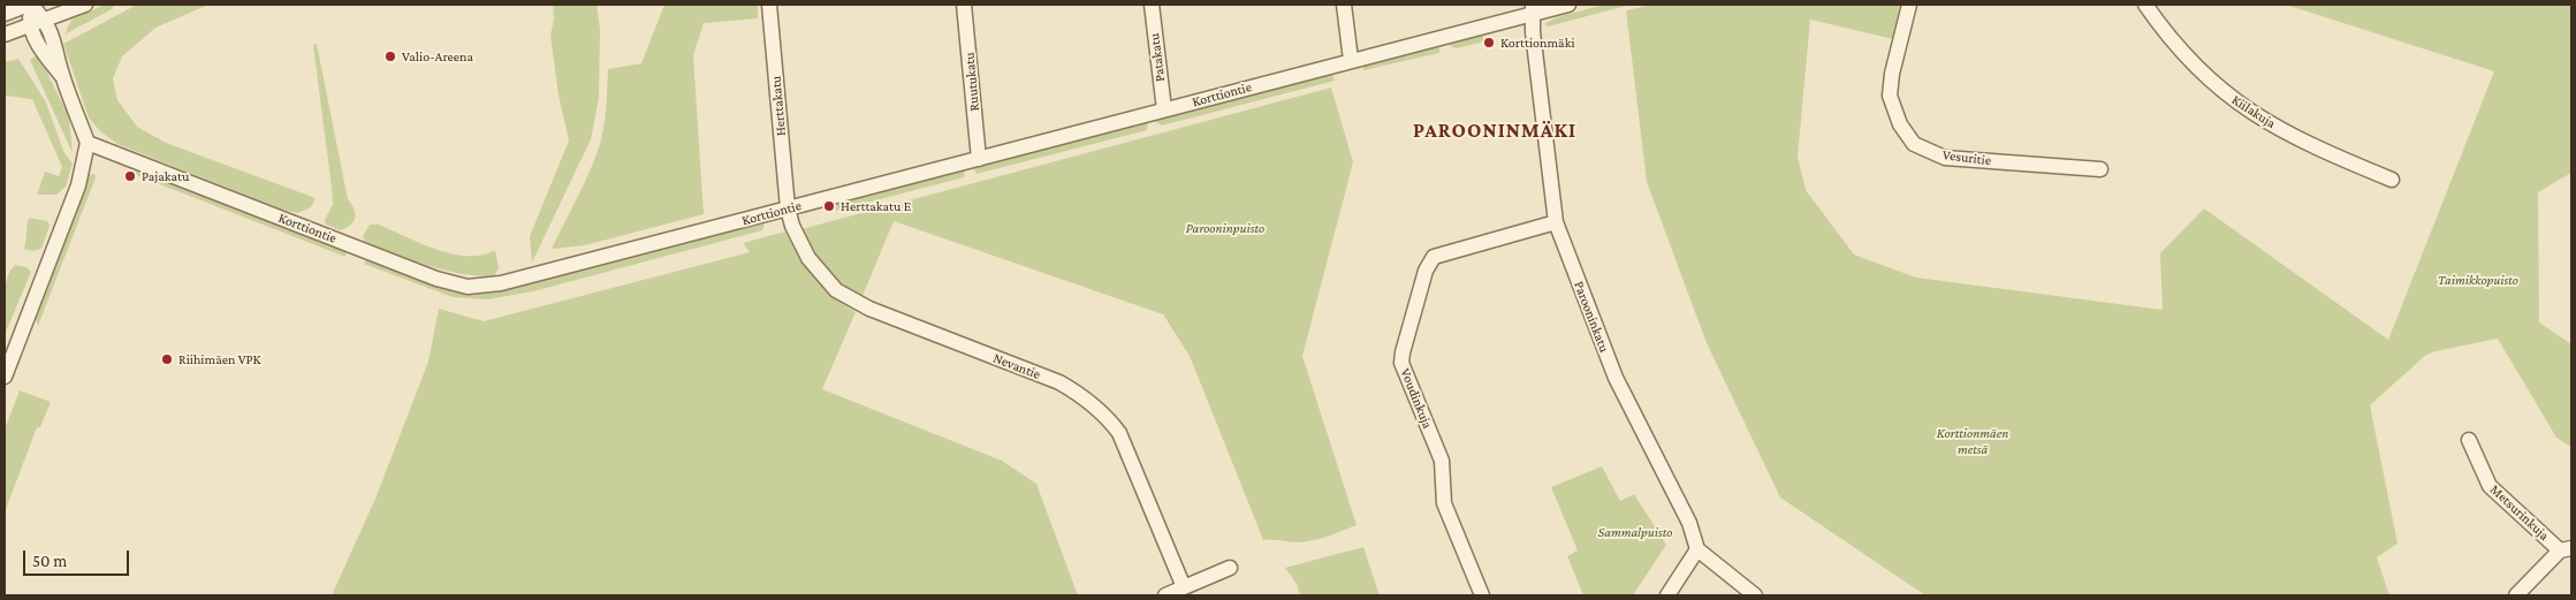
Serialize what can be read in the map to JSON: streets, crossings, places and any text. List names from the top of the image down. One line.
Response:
{"streets":{"street":["Patakatu","Ruutukatu","Korttiontie","Herttakatu","Kiilakuja","Vesuritie","Parooninkatu","Nevantie","Voudinkuja","Metsurinkuja"]},"crossings":[["Patakatu","Korttiontie"],["Ruutukatu","Korttiontie"],["Korttiontie","Herttakatu"],["Korttiontie","Parooninkatu"],["Korttiontie","Nevantie"],["Herttakatu","Nevantie"],["Parooninkatu","Voudinkuja"]],"districts":["PAROONINMÄKI"],"parks":["Parooninpuisto","Taimikkopuisto","Korttionmäen metsä","Sammalpuisto"],"places":["Korttionmäki","Valio-Areena","Pajakatu","Herttakatu E","Riihimäen VPK"],"scale_bar":"50 m"}
